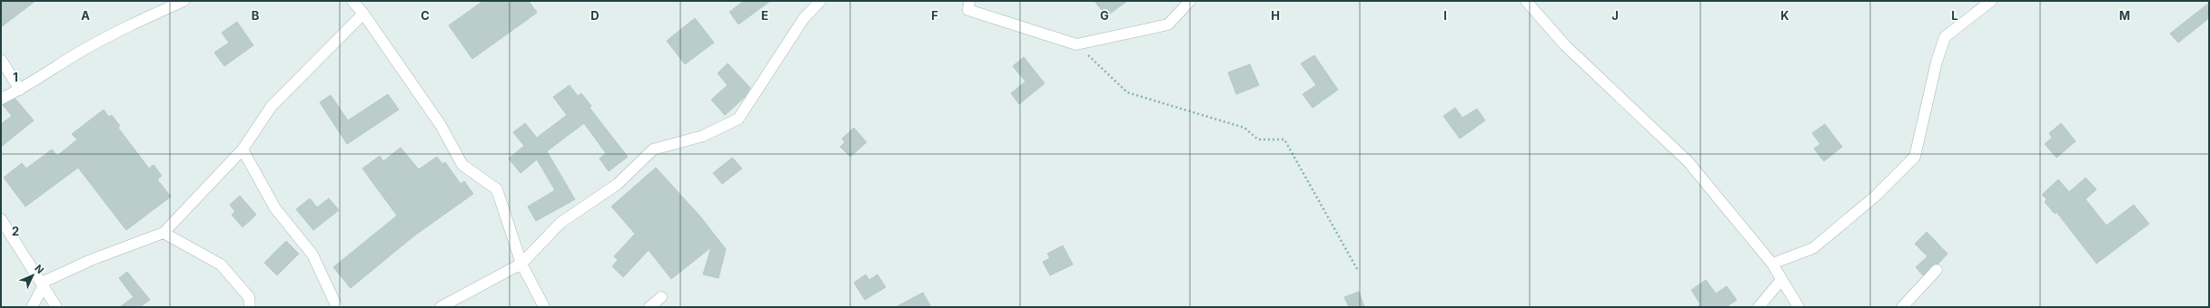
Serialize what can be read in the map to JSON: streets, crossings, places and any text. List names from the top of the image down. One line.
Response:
{"north":"top right","grid":{"columns":["A","B","C","D","E","F","G","H","I","J","K","L","M"],"rows":["1","2"]}}
